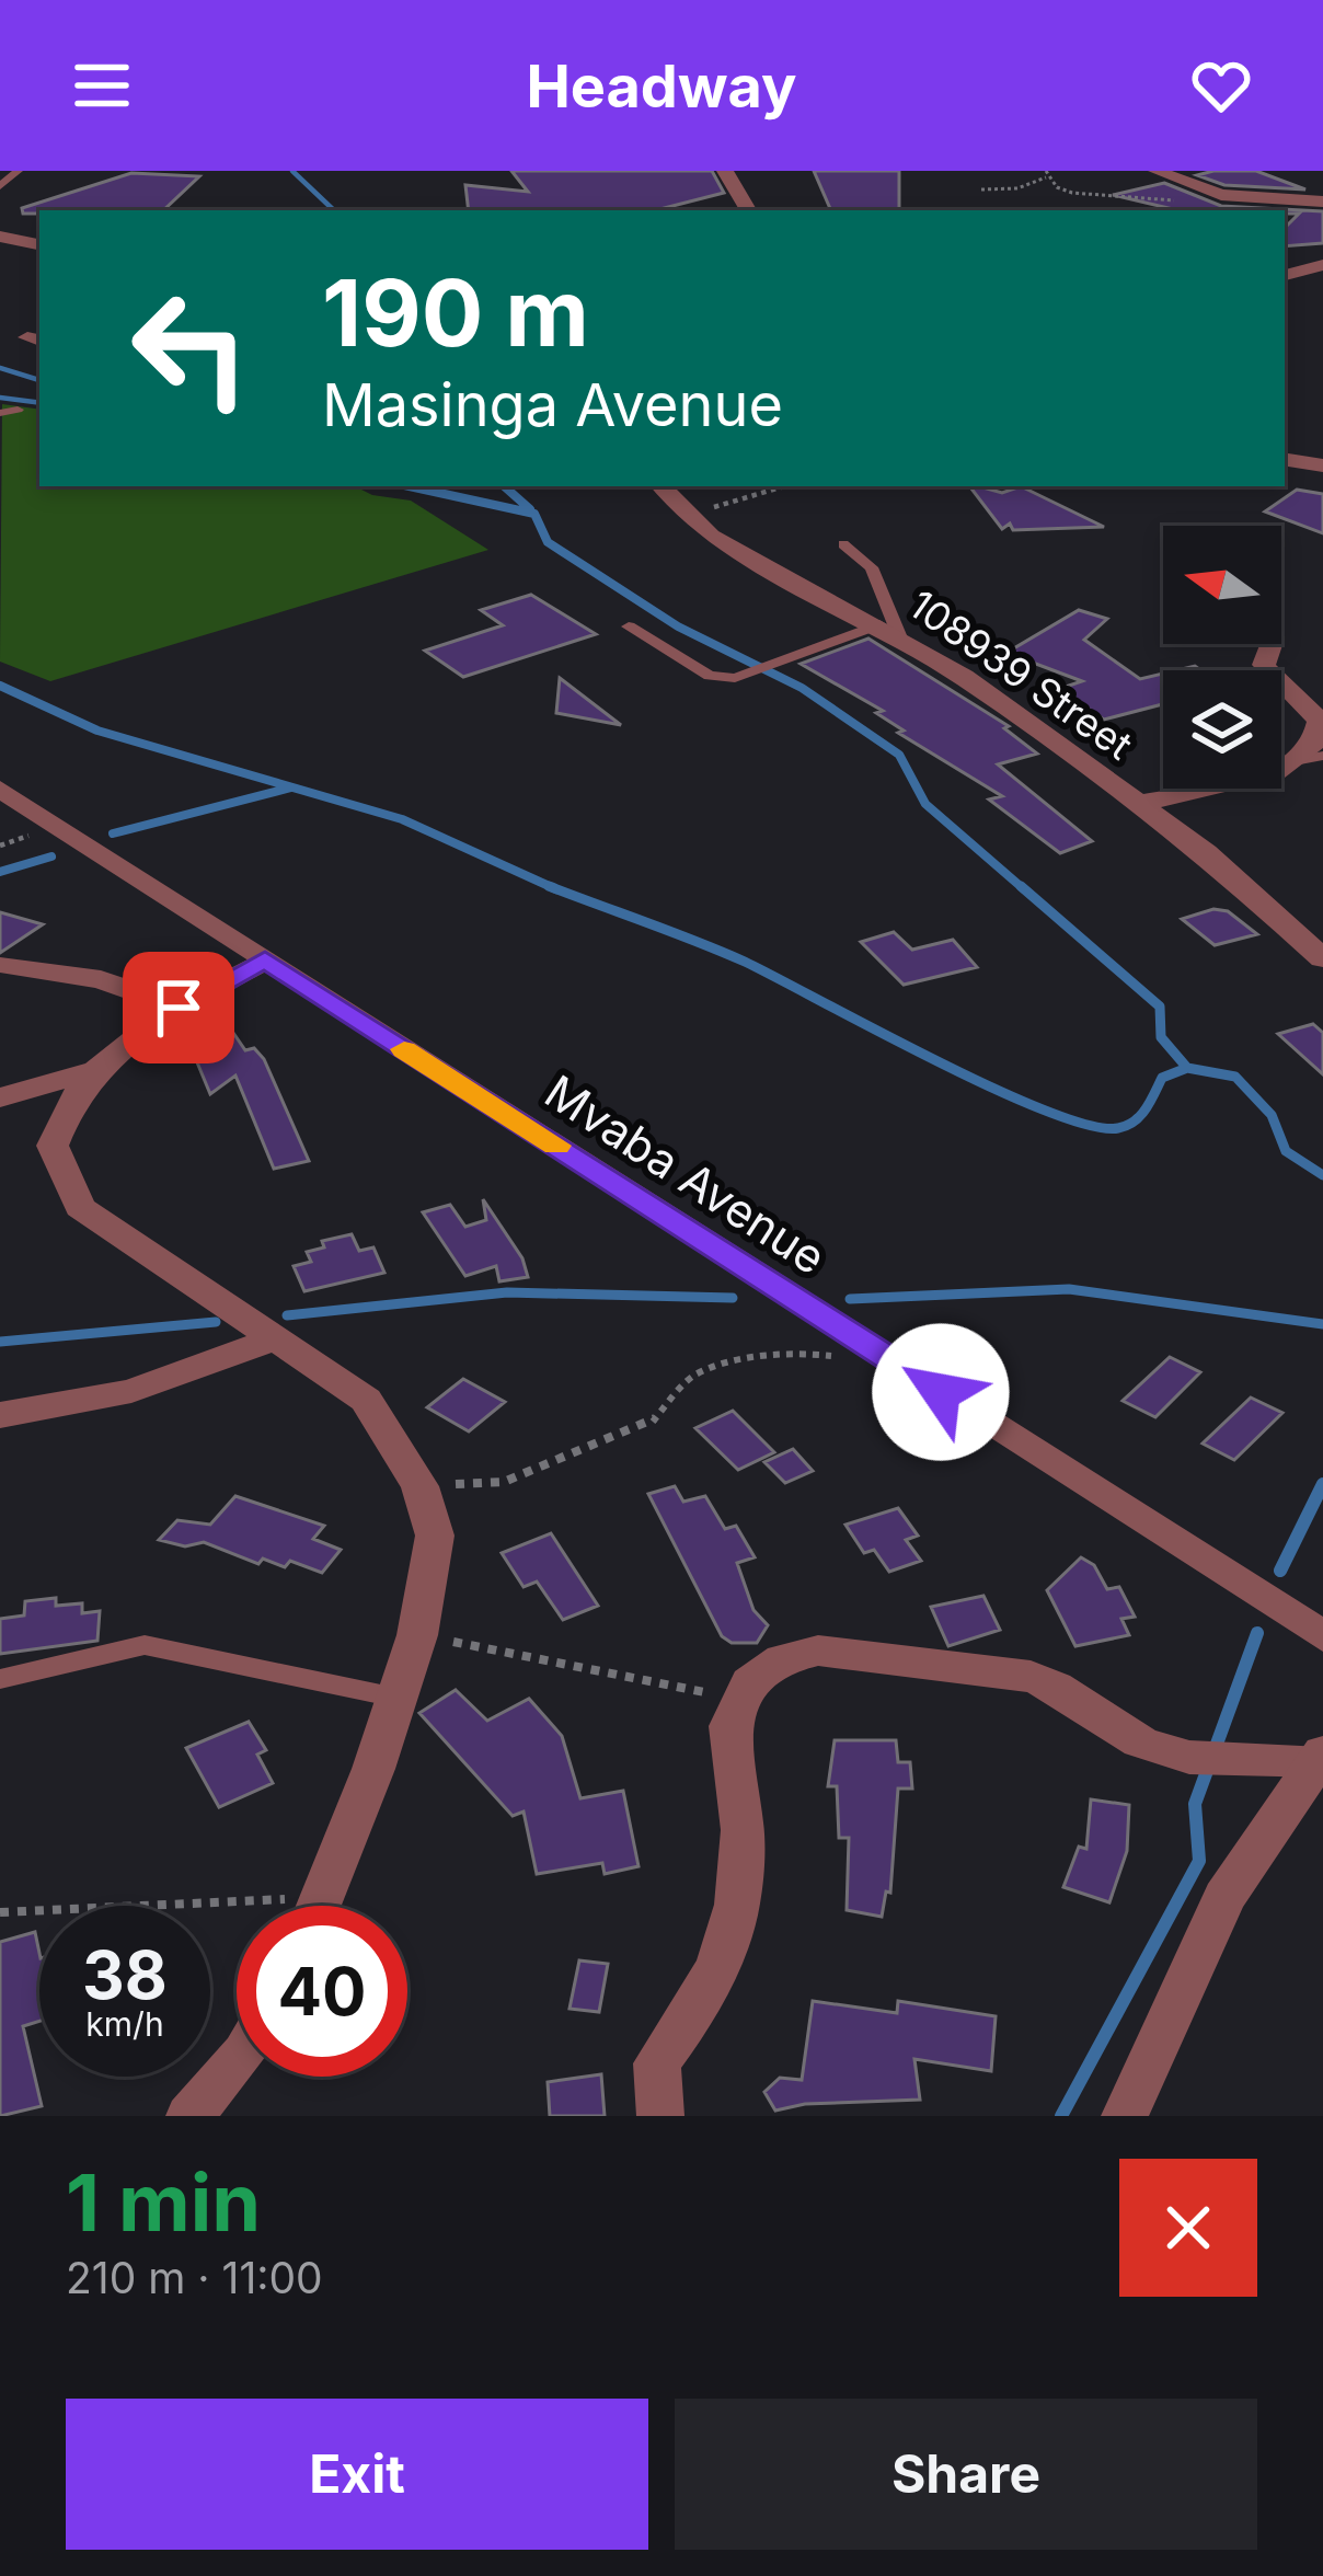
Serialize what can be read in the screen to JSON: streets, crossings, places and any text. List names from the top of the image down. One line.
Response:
{"streets":{"street":["108939 Street","Mvaba Avenue"]},"north":"left","page":{"header":"Headway","turn":["190 m","Masinga Avenue"],"speed":"38 km/h","limit":"40","heading":["1 min","210 m · 11:00"],"buttons":["Exit","Share"]}}
